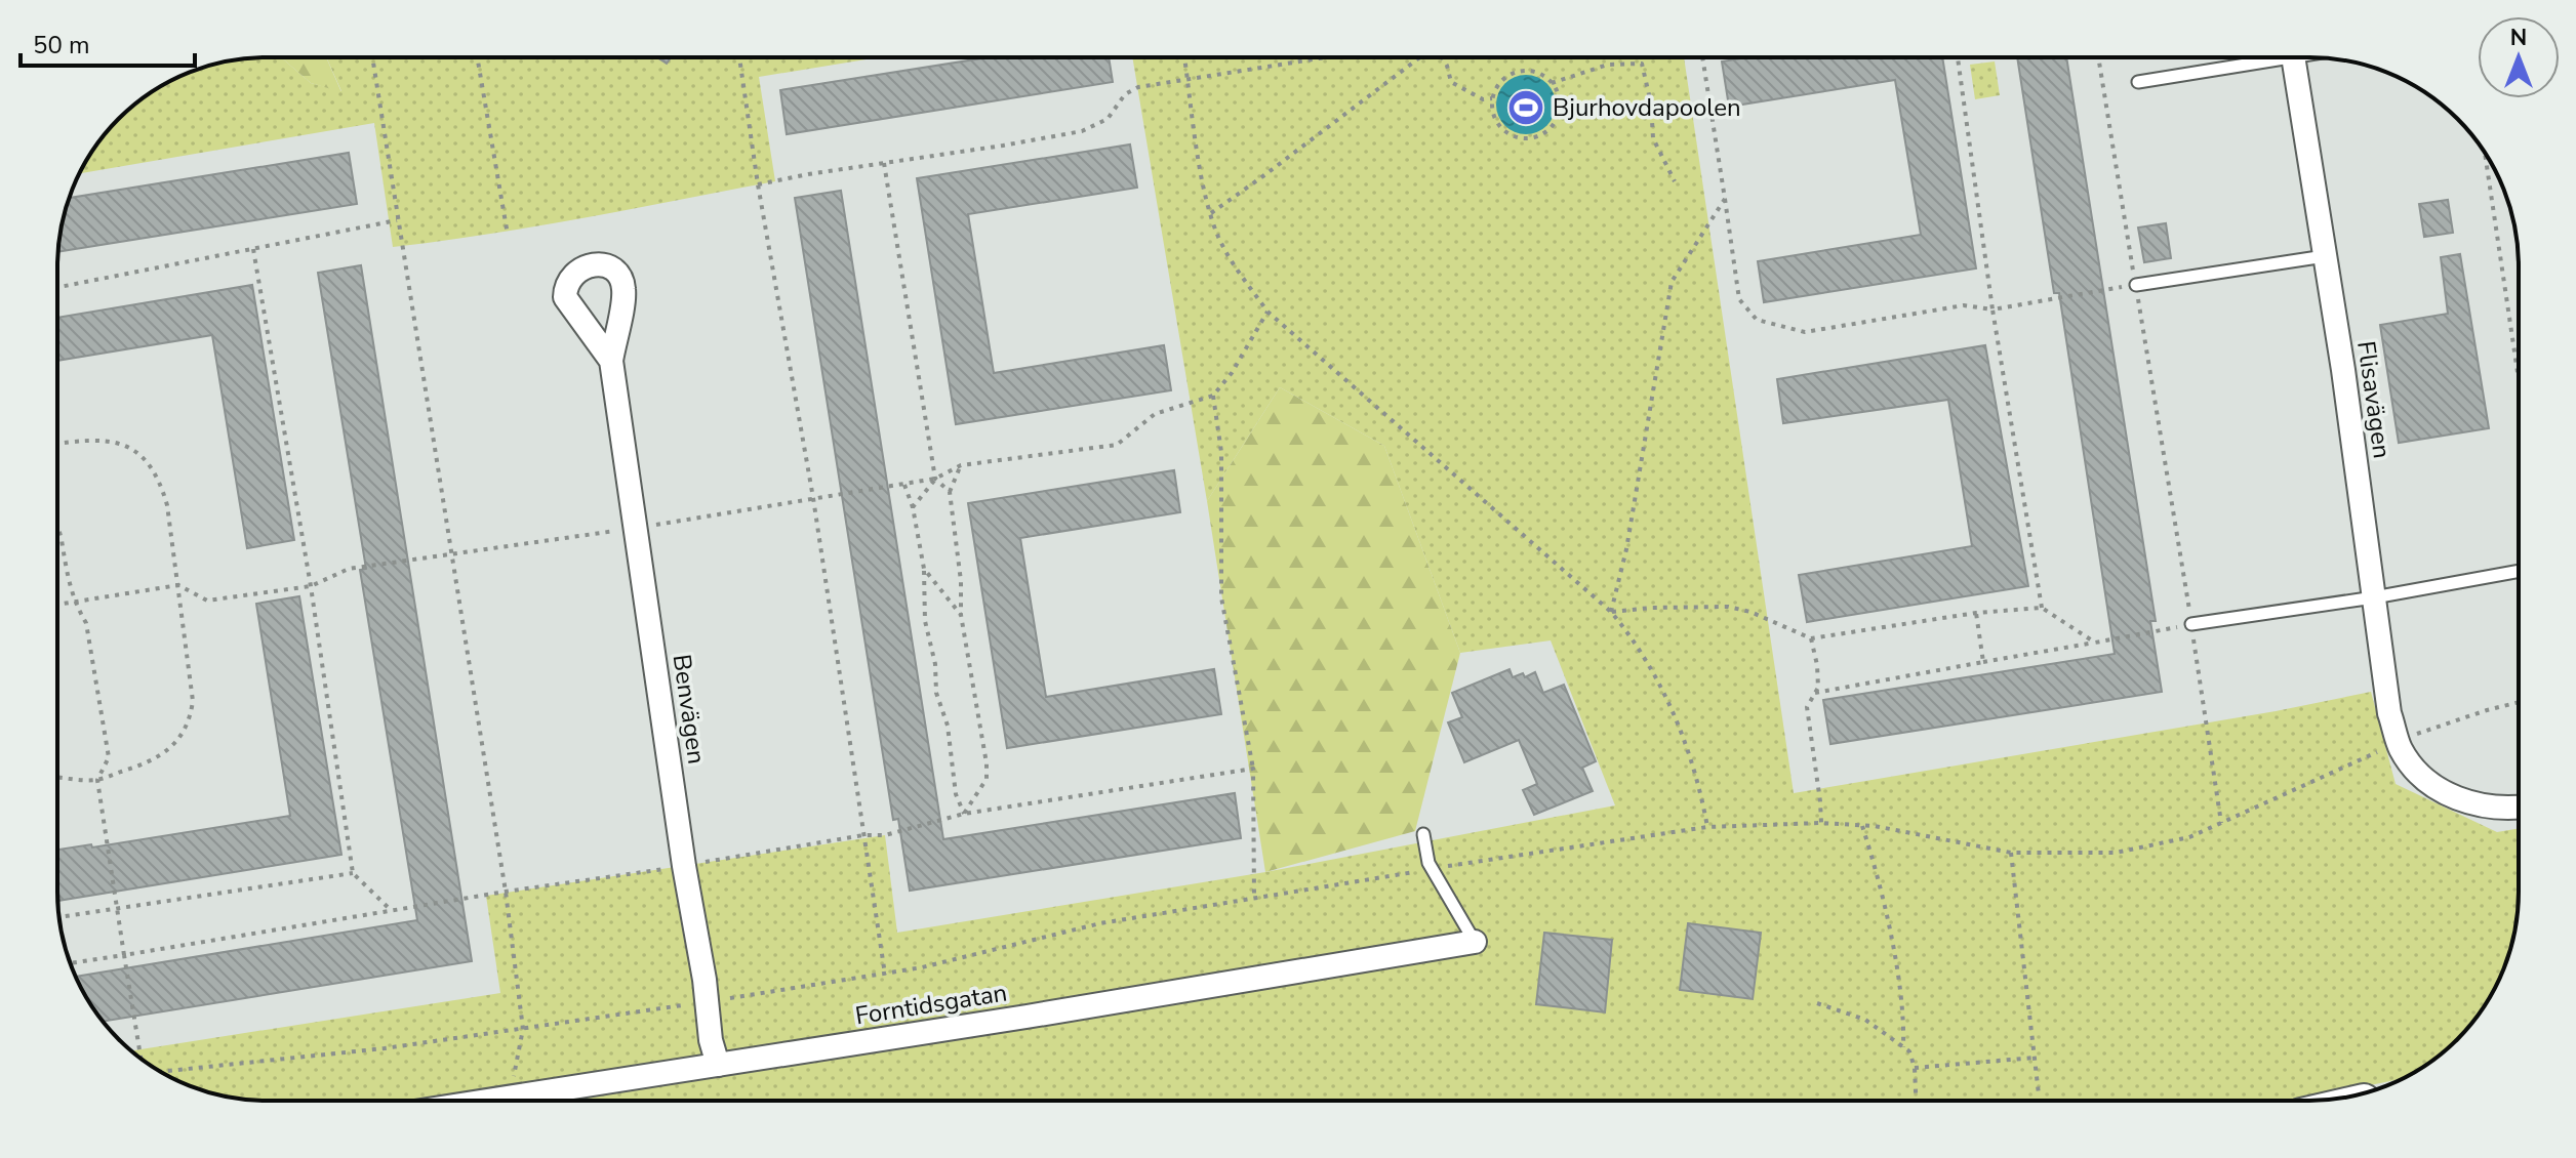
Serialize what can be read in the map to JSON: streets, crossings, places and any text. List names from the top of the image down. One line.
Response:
{"streets":{"street":["Flisavägen","Benvägen","Forntidsgatan"]},"crossings":[["Benvägen","Forntidsgatan"]],"places":{"sports":["Bjurhovdapoolen"]},"scale_bar":"50 m","north":"top"}
